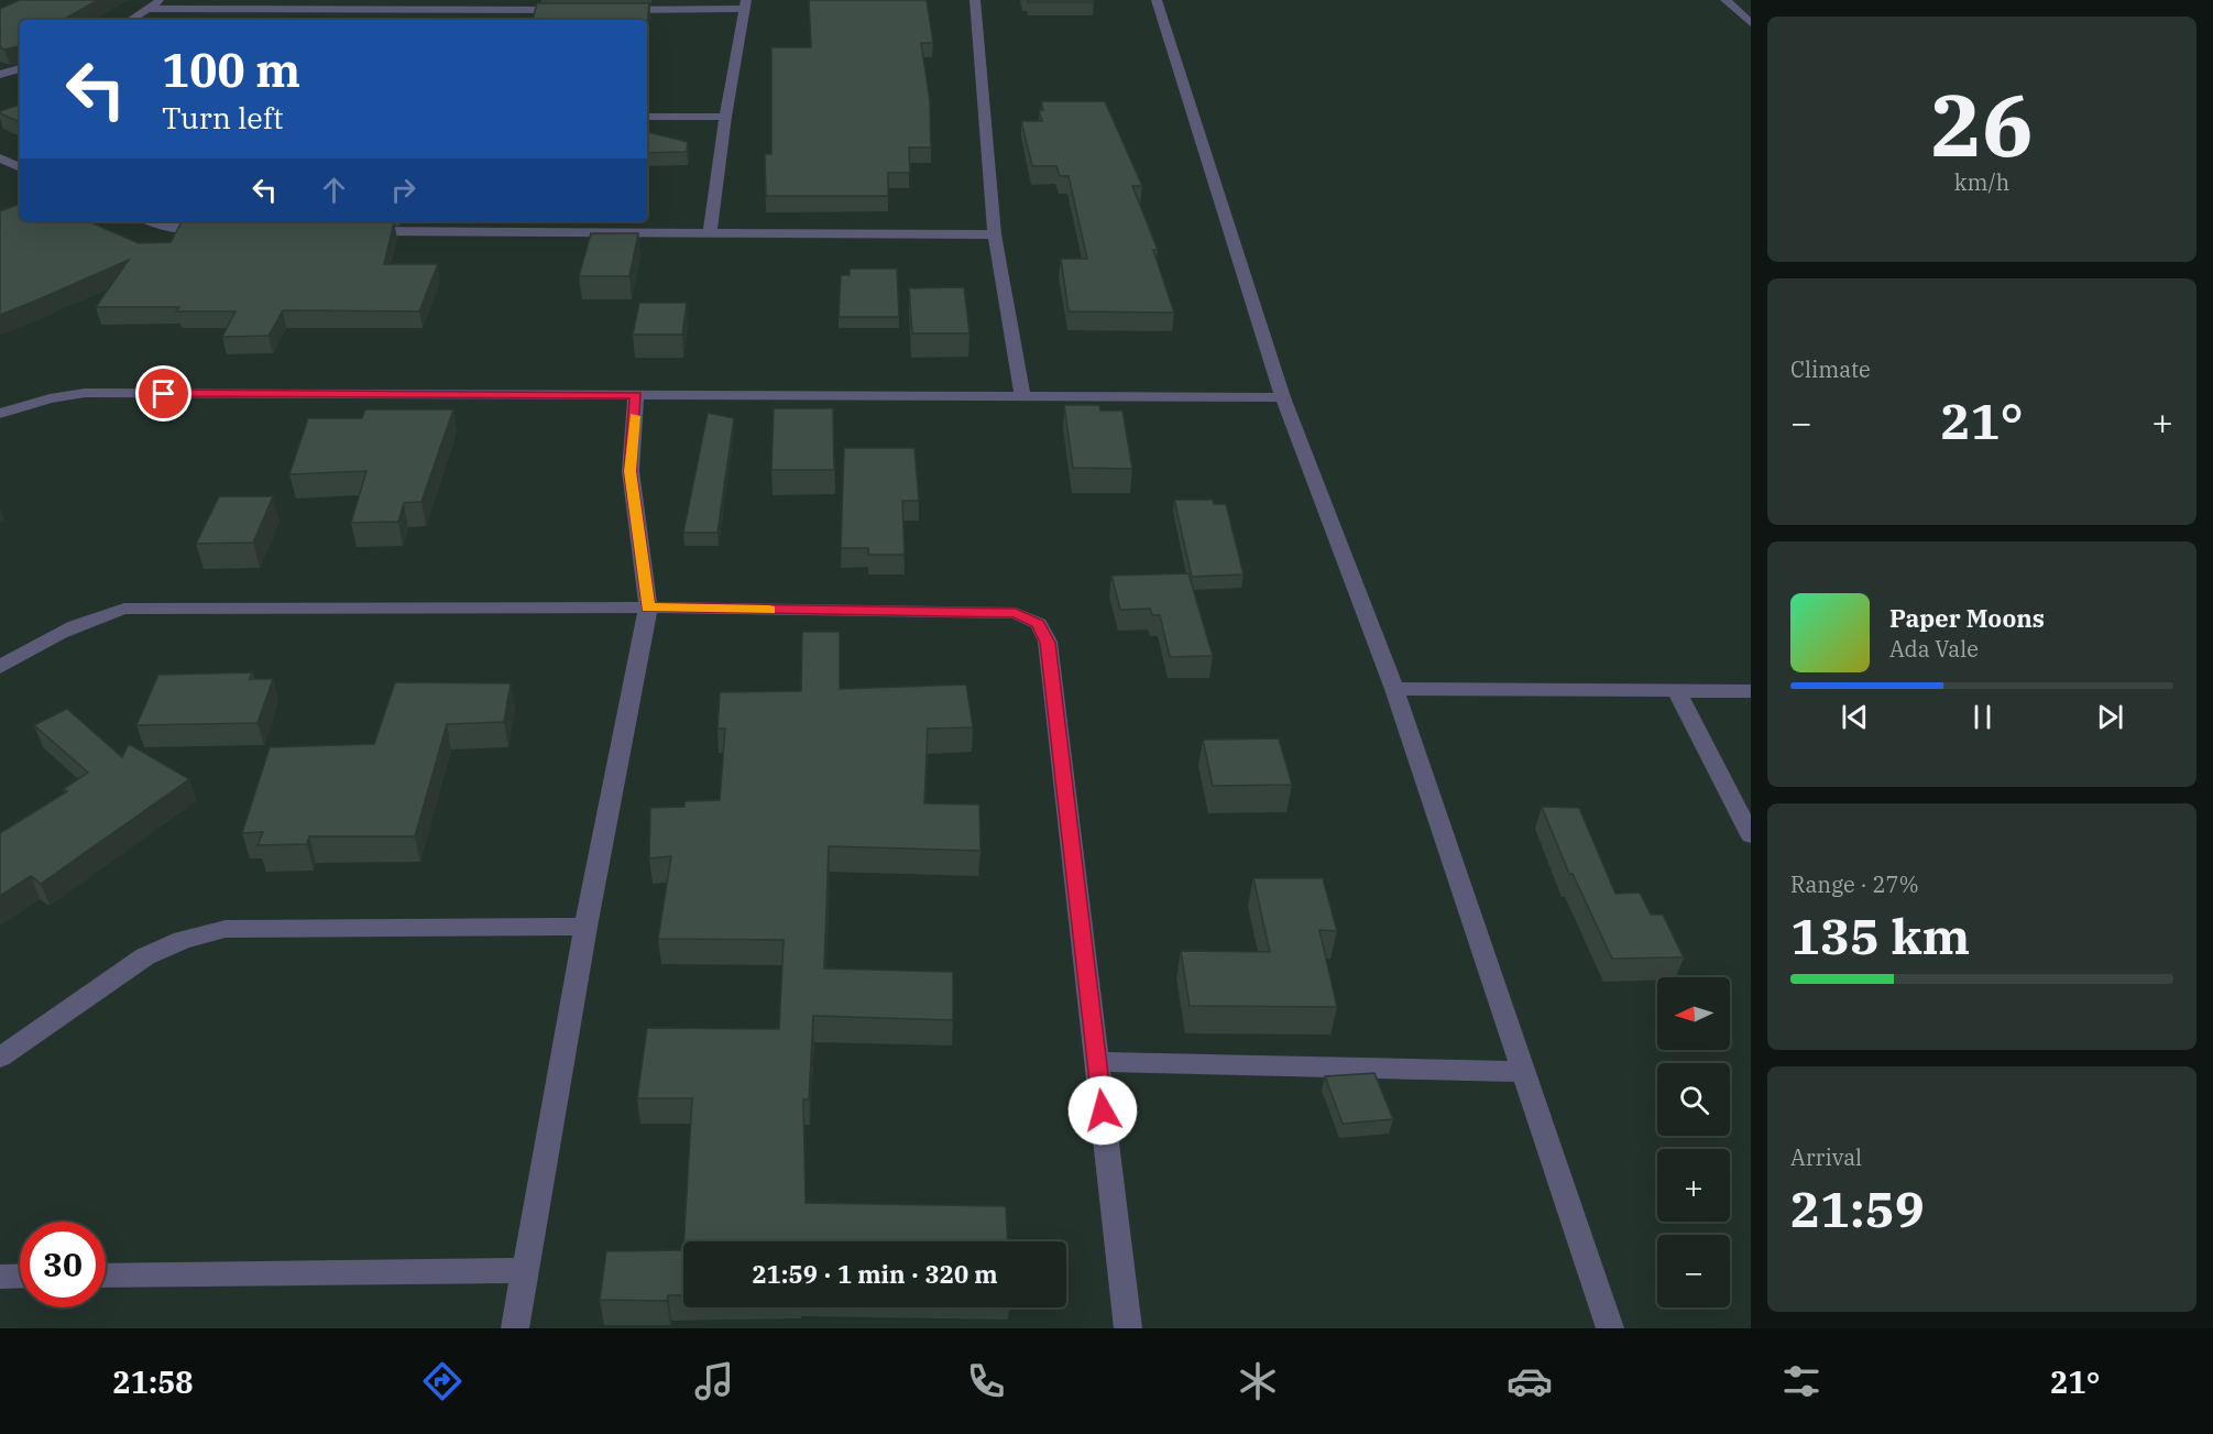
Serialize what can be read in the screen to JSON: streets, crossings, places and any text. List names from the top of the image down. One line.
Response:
{"north":"left","page":{"tile":[["26","km/h"],"Climate",["Range · 27%","135 km"],["Arrival","21:59"]],"turn":["100 m","Turn left"],"heat":["−","21°","+"],"song":["Paper Moons","Ada Vale"],"map_buttons":["+","−"],"limit":"30","trip":"21:59 · 1 min · 320 m","tabs":["21:58","21°"]}}
